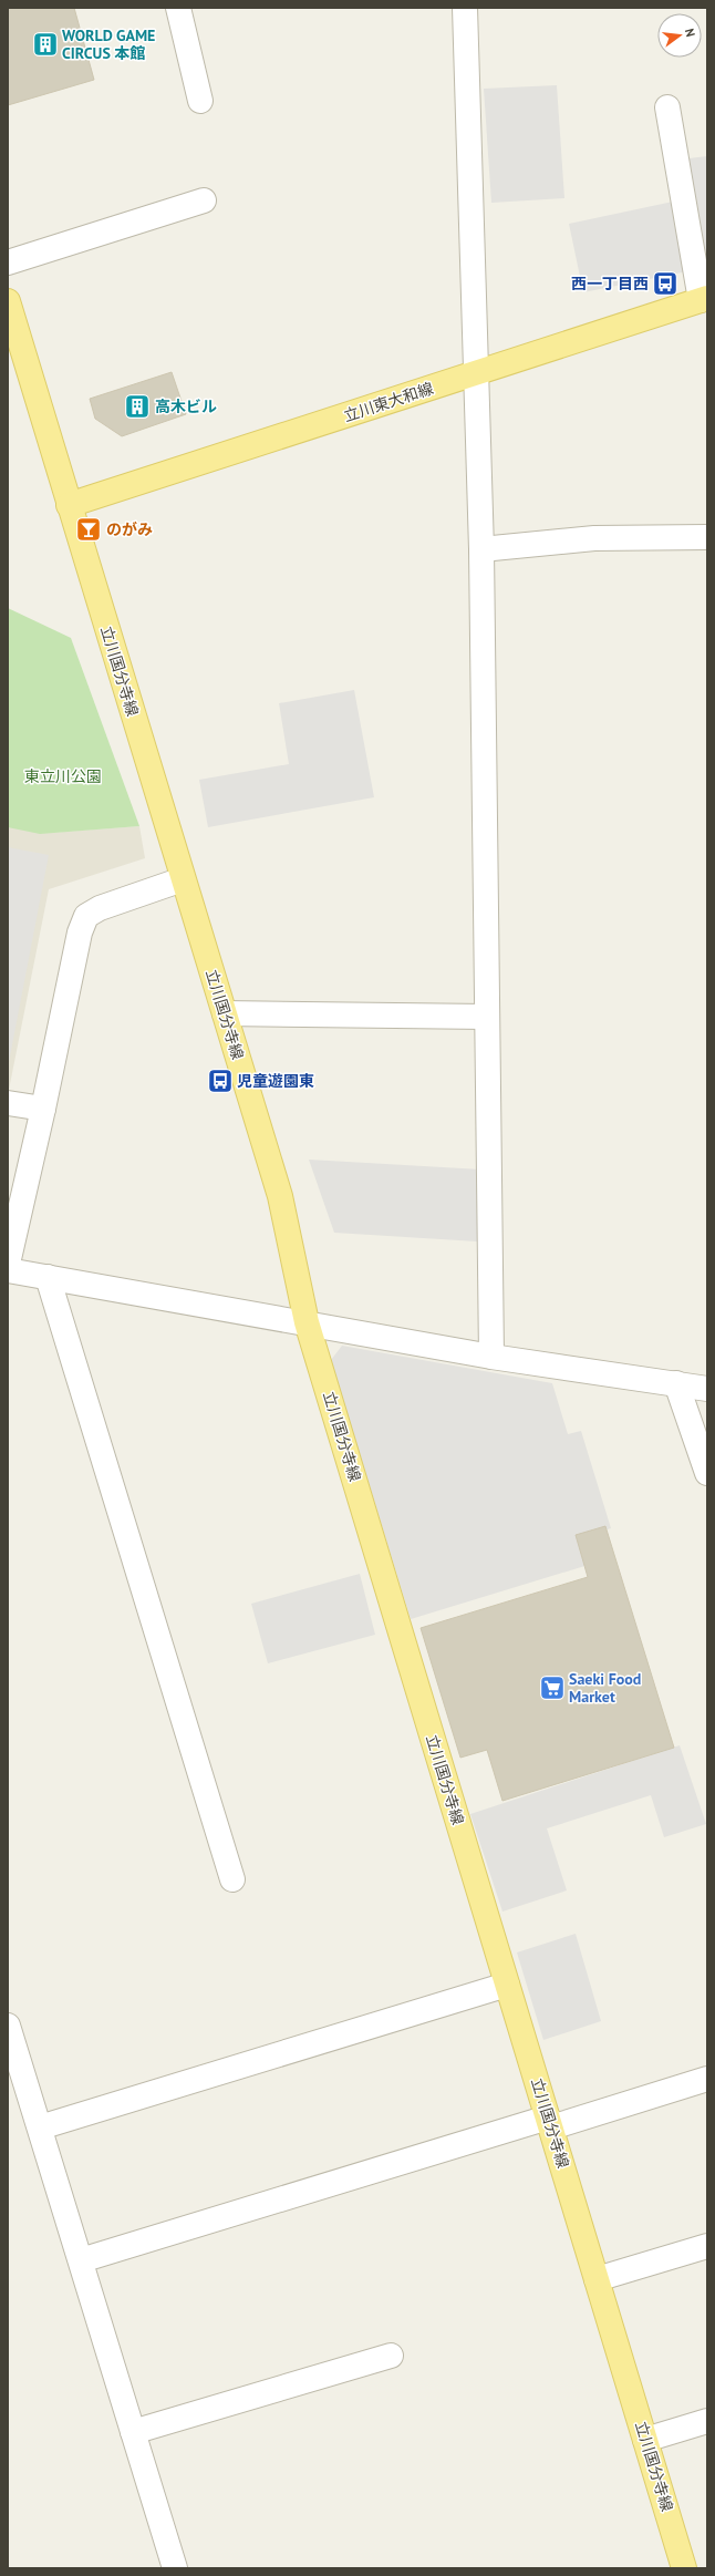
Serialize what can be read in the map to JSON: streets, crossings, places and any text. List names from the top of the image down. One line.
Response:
{"streets":{"main road":["立川東大和線","立川国分寺線"]},"crossings":[["立川東大和線","立川国分寺線"]],"parks":["東立川公園"],"places":{"building":["WORLD GAME CIRCUS 本館","高木ビル"],"bus stop":["西一丁目西","児童遊園東"],"bar":["のがみ"],"supermarket":["Saeki Food Market"]},"north":"right"}
